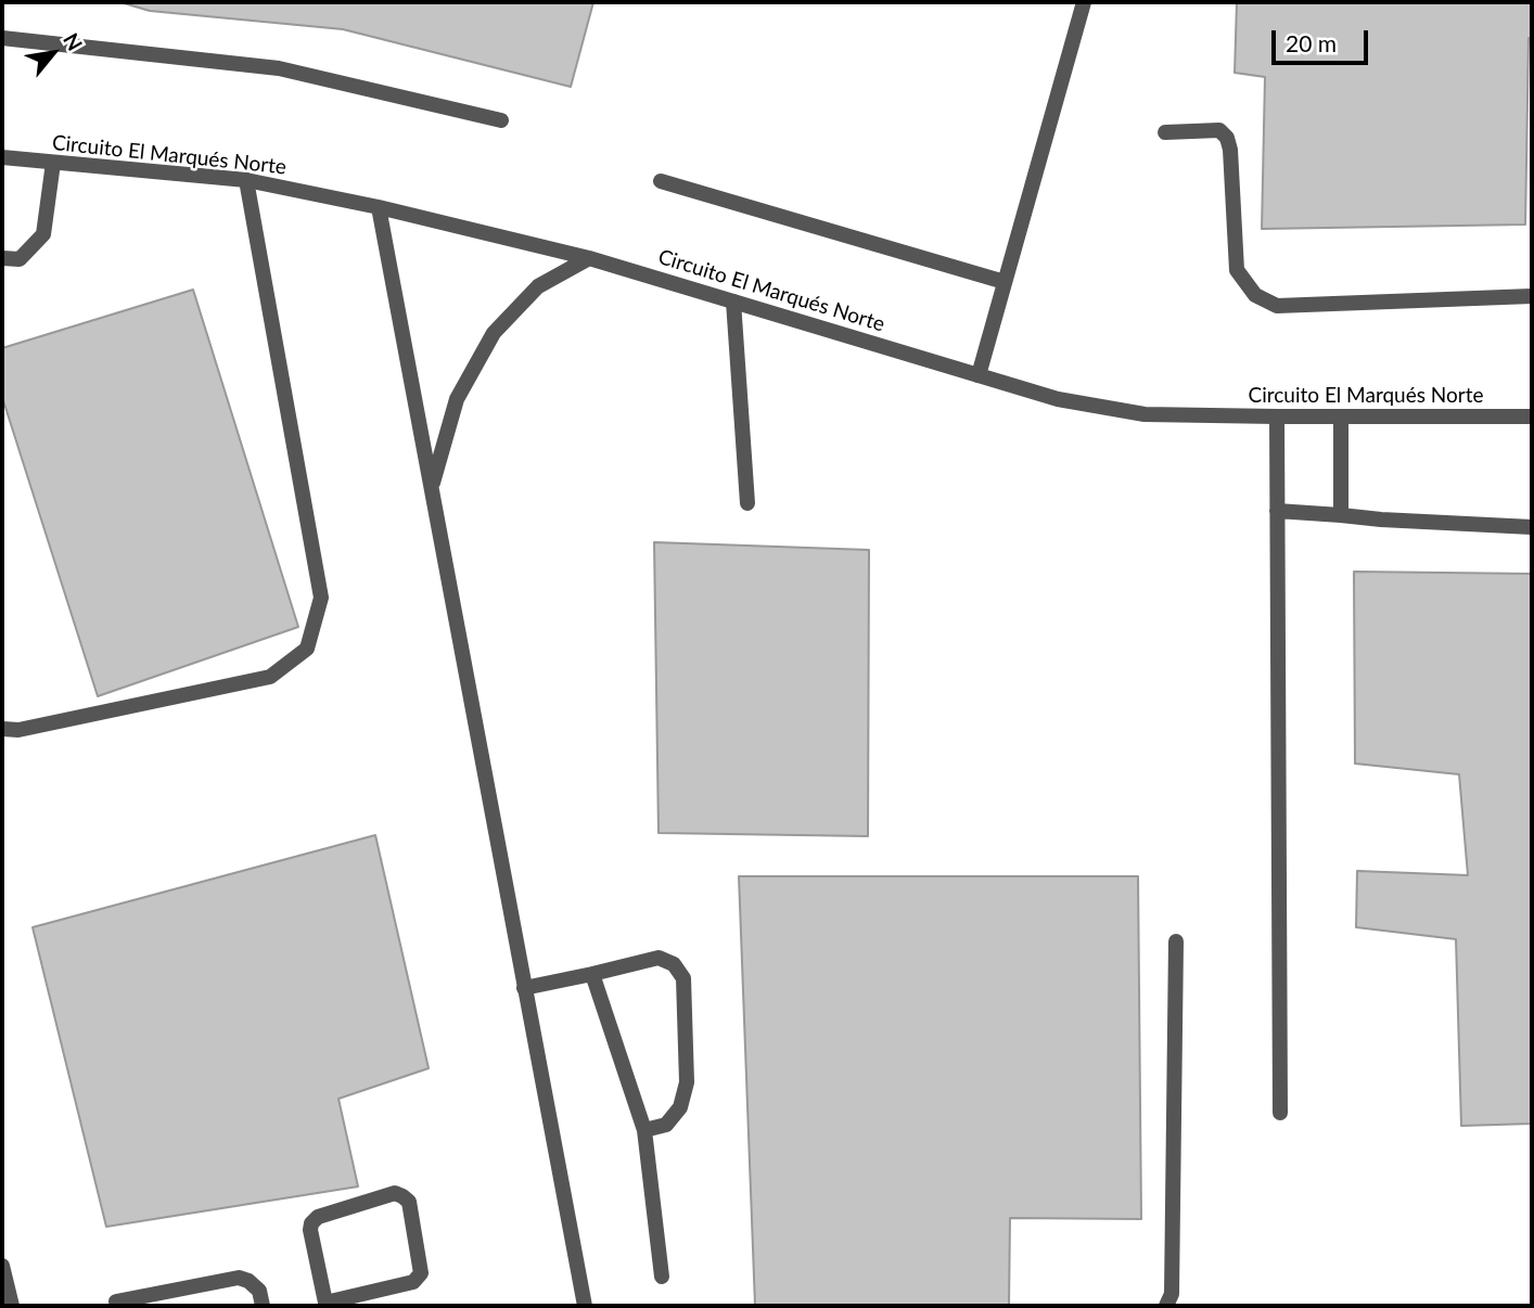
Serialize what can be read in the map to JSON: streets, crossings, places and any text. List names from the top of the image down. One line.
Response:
{"streets":{"street":["Circuito El Marqués Norte"]},"scale_bar":"20 m","north":"top right"}
